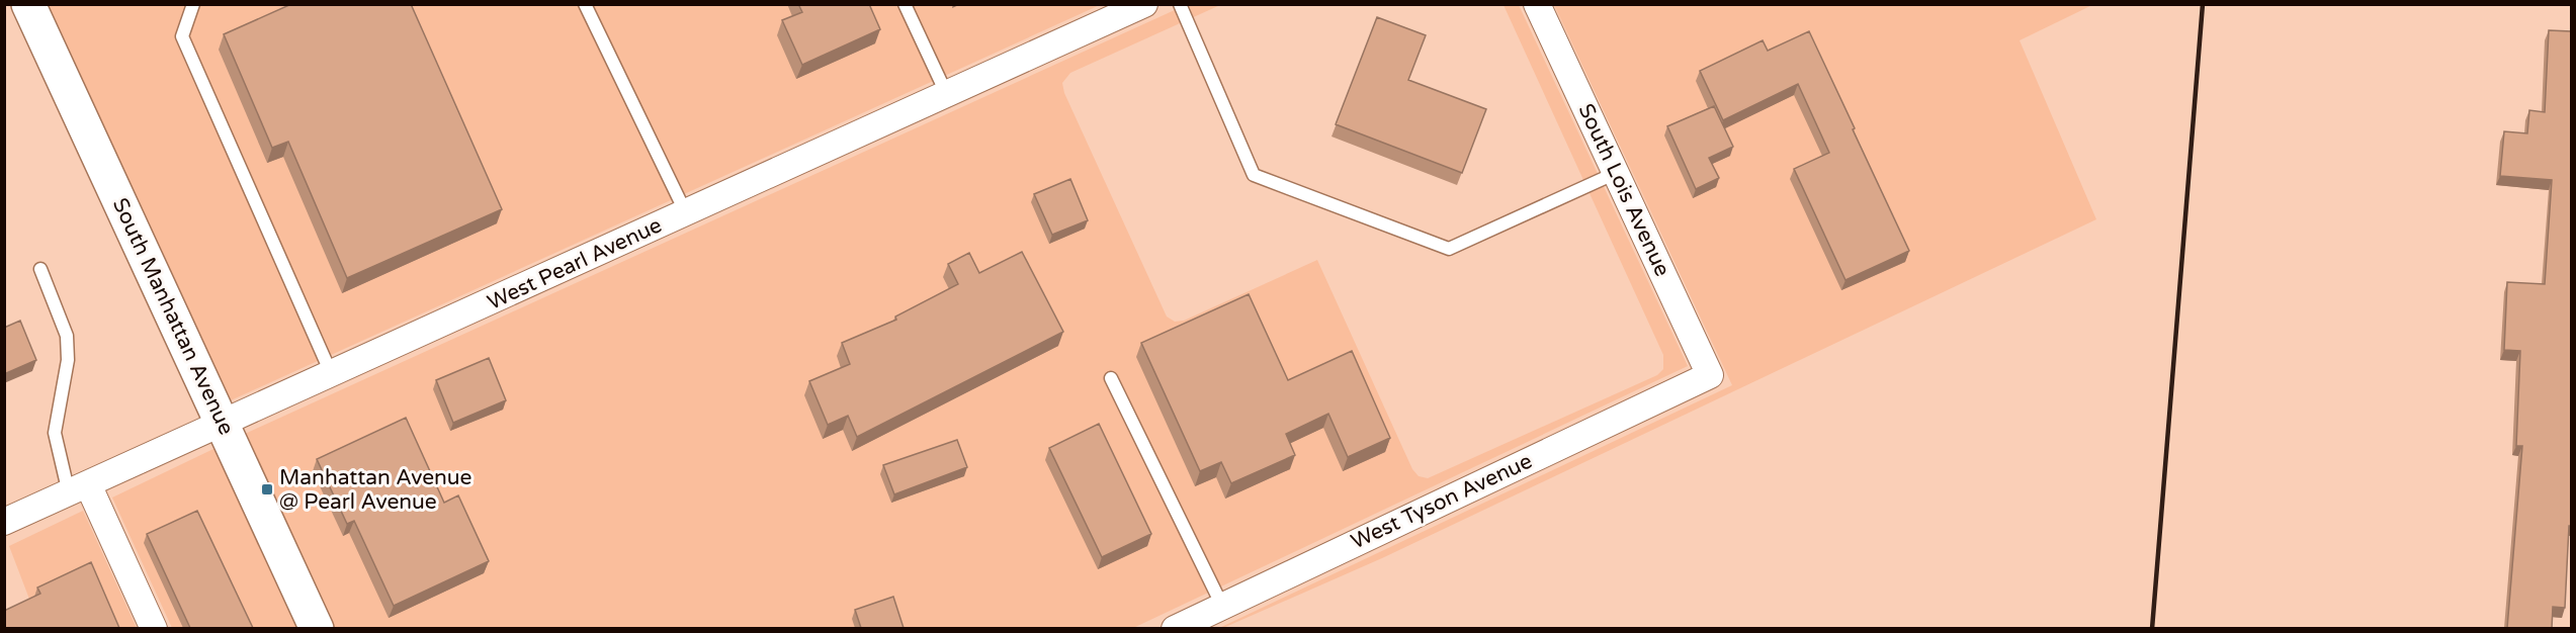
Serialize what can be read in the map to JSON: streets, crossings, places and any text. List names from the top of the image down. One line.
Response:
{"streets":{"street":["South Lois Avenue","West Pearl Avenue","South Manhattan Avenue","West Tyson Avenue"]},"crossings":[["South Lois Avenue","West Tyson Avenue"],["West Pearl Avenue","South Manhattan Avenue"]],"places":{"transit":["Manhattan Avenue @ Pearl Avenue"]}}
